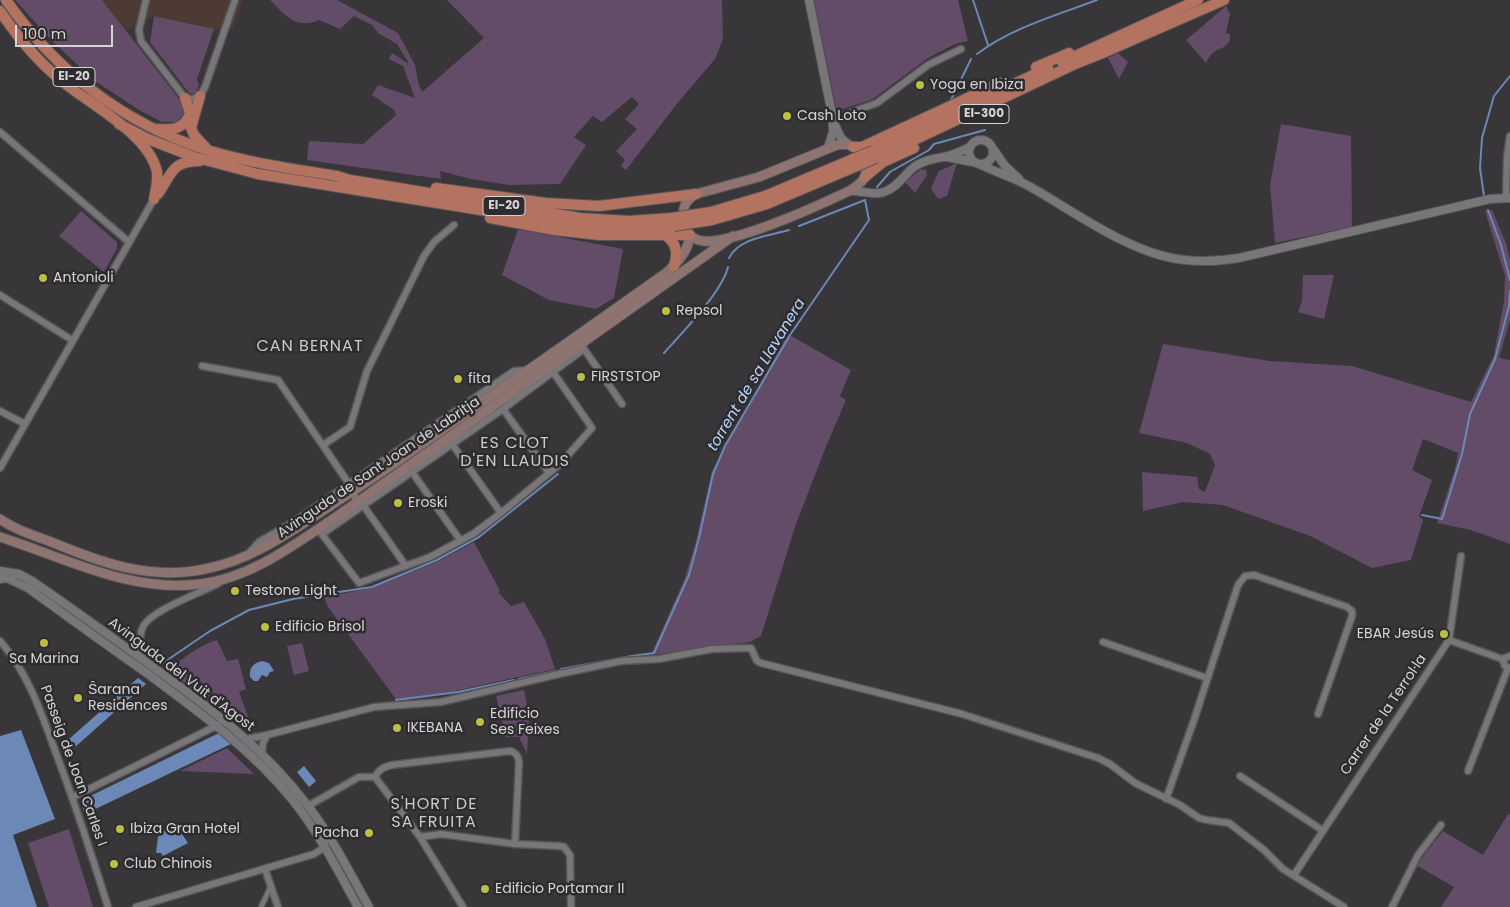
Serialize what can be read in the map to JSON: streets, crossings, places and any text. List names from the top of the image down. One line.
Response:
{"streets":{"highway":["EI-20","EI-300"],"main road":["Avinguda de Sant Joan de Labritja"],"street":["Avinguda del Vuit d'Agost","Carrer de la Terrol·la","Passeig de Joan Carles I"]},"crossings":[["EI-20","EI-300"],["EI-300","Avinguda de Sant Joan de Labritja"]],"districts":["CAN BERNAT","ES CLOT D'EN LLAUDIS","S'HORT DE SA FRUITA"],"water":["torrent de sa Llavanera"],"places":["Yoga en Ibiza","Cash Loto","Antonioli","Repsol","FIRSTSTOP","fita","Eroski","Testone Light","Edificio Brisol","EBAR Jesús","Sa Marina","Ŝarana Residences","Edificio Ses Feixes","IKEBANA","Ibiza Gran Hotel","Pacha","Club Chinois","Edificio Portamar II"],"scale_bar":"100 m"}
